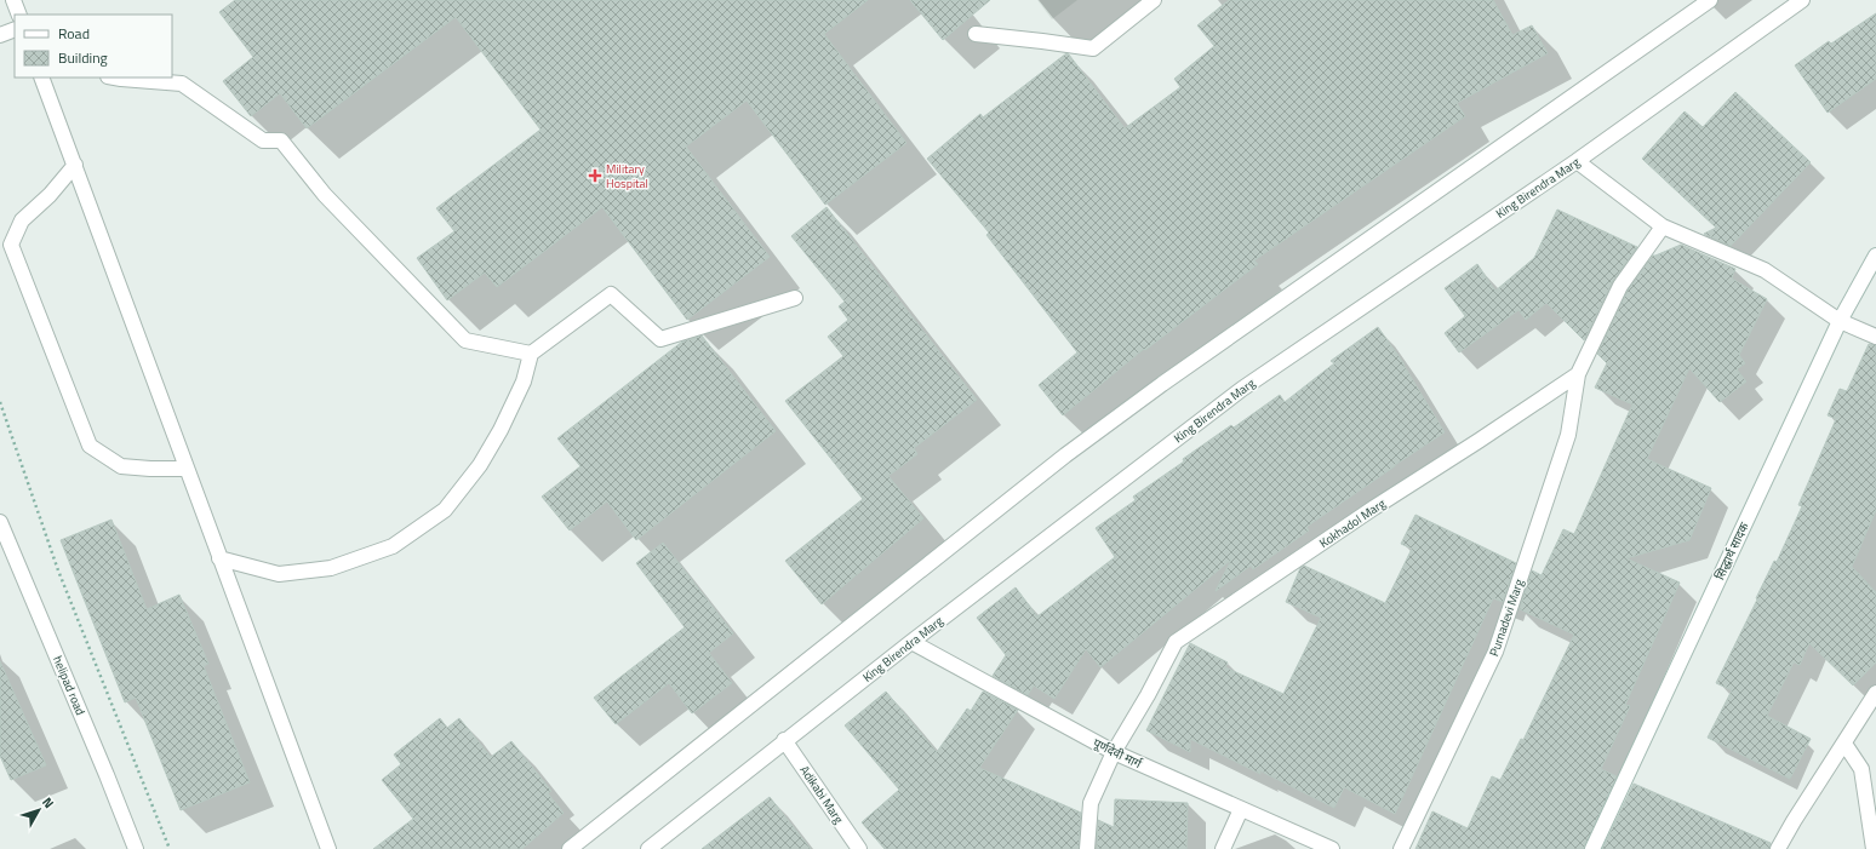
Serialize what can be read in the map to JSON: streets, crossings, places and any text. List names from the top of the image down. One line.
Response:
{"streets":{"street":["King Birendra Marg","Kokhadol Marg","सिद्धार्थ सादक","Purnadevi Marg","helipad road","पूर्णदेवी मार्ग","Adikabi Marg"]},"crossings":[["King Birendra Marg","पूर्णदेवी मार्ग"],["King Birendra Marg","Adikabi Marg"],["Kokhadol Marg","Purnadevi Marg"],["Kokhadol Marg","पूर्णदेवी मार्ग"]],"places":{"health":["Military Hospital"]},"legend":["Road","Building"],"north":"top right"}
